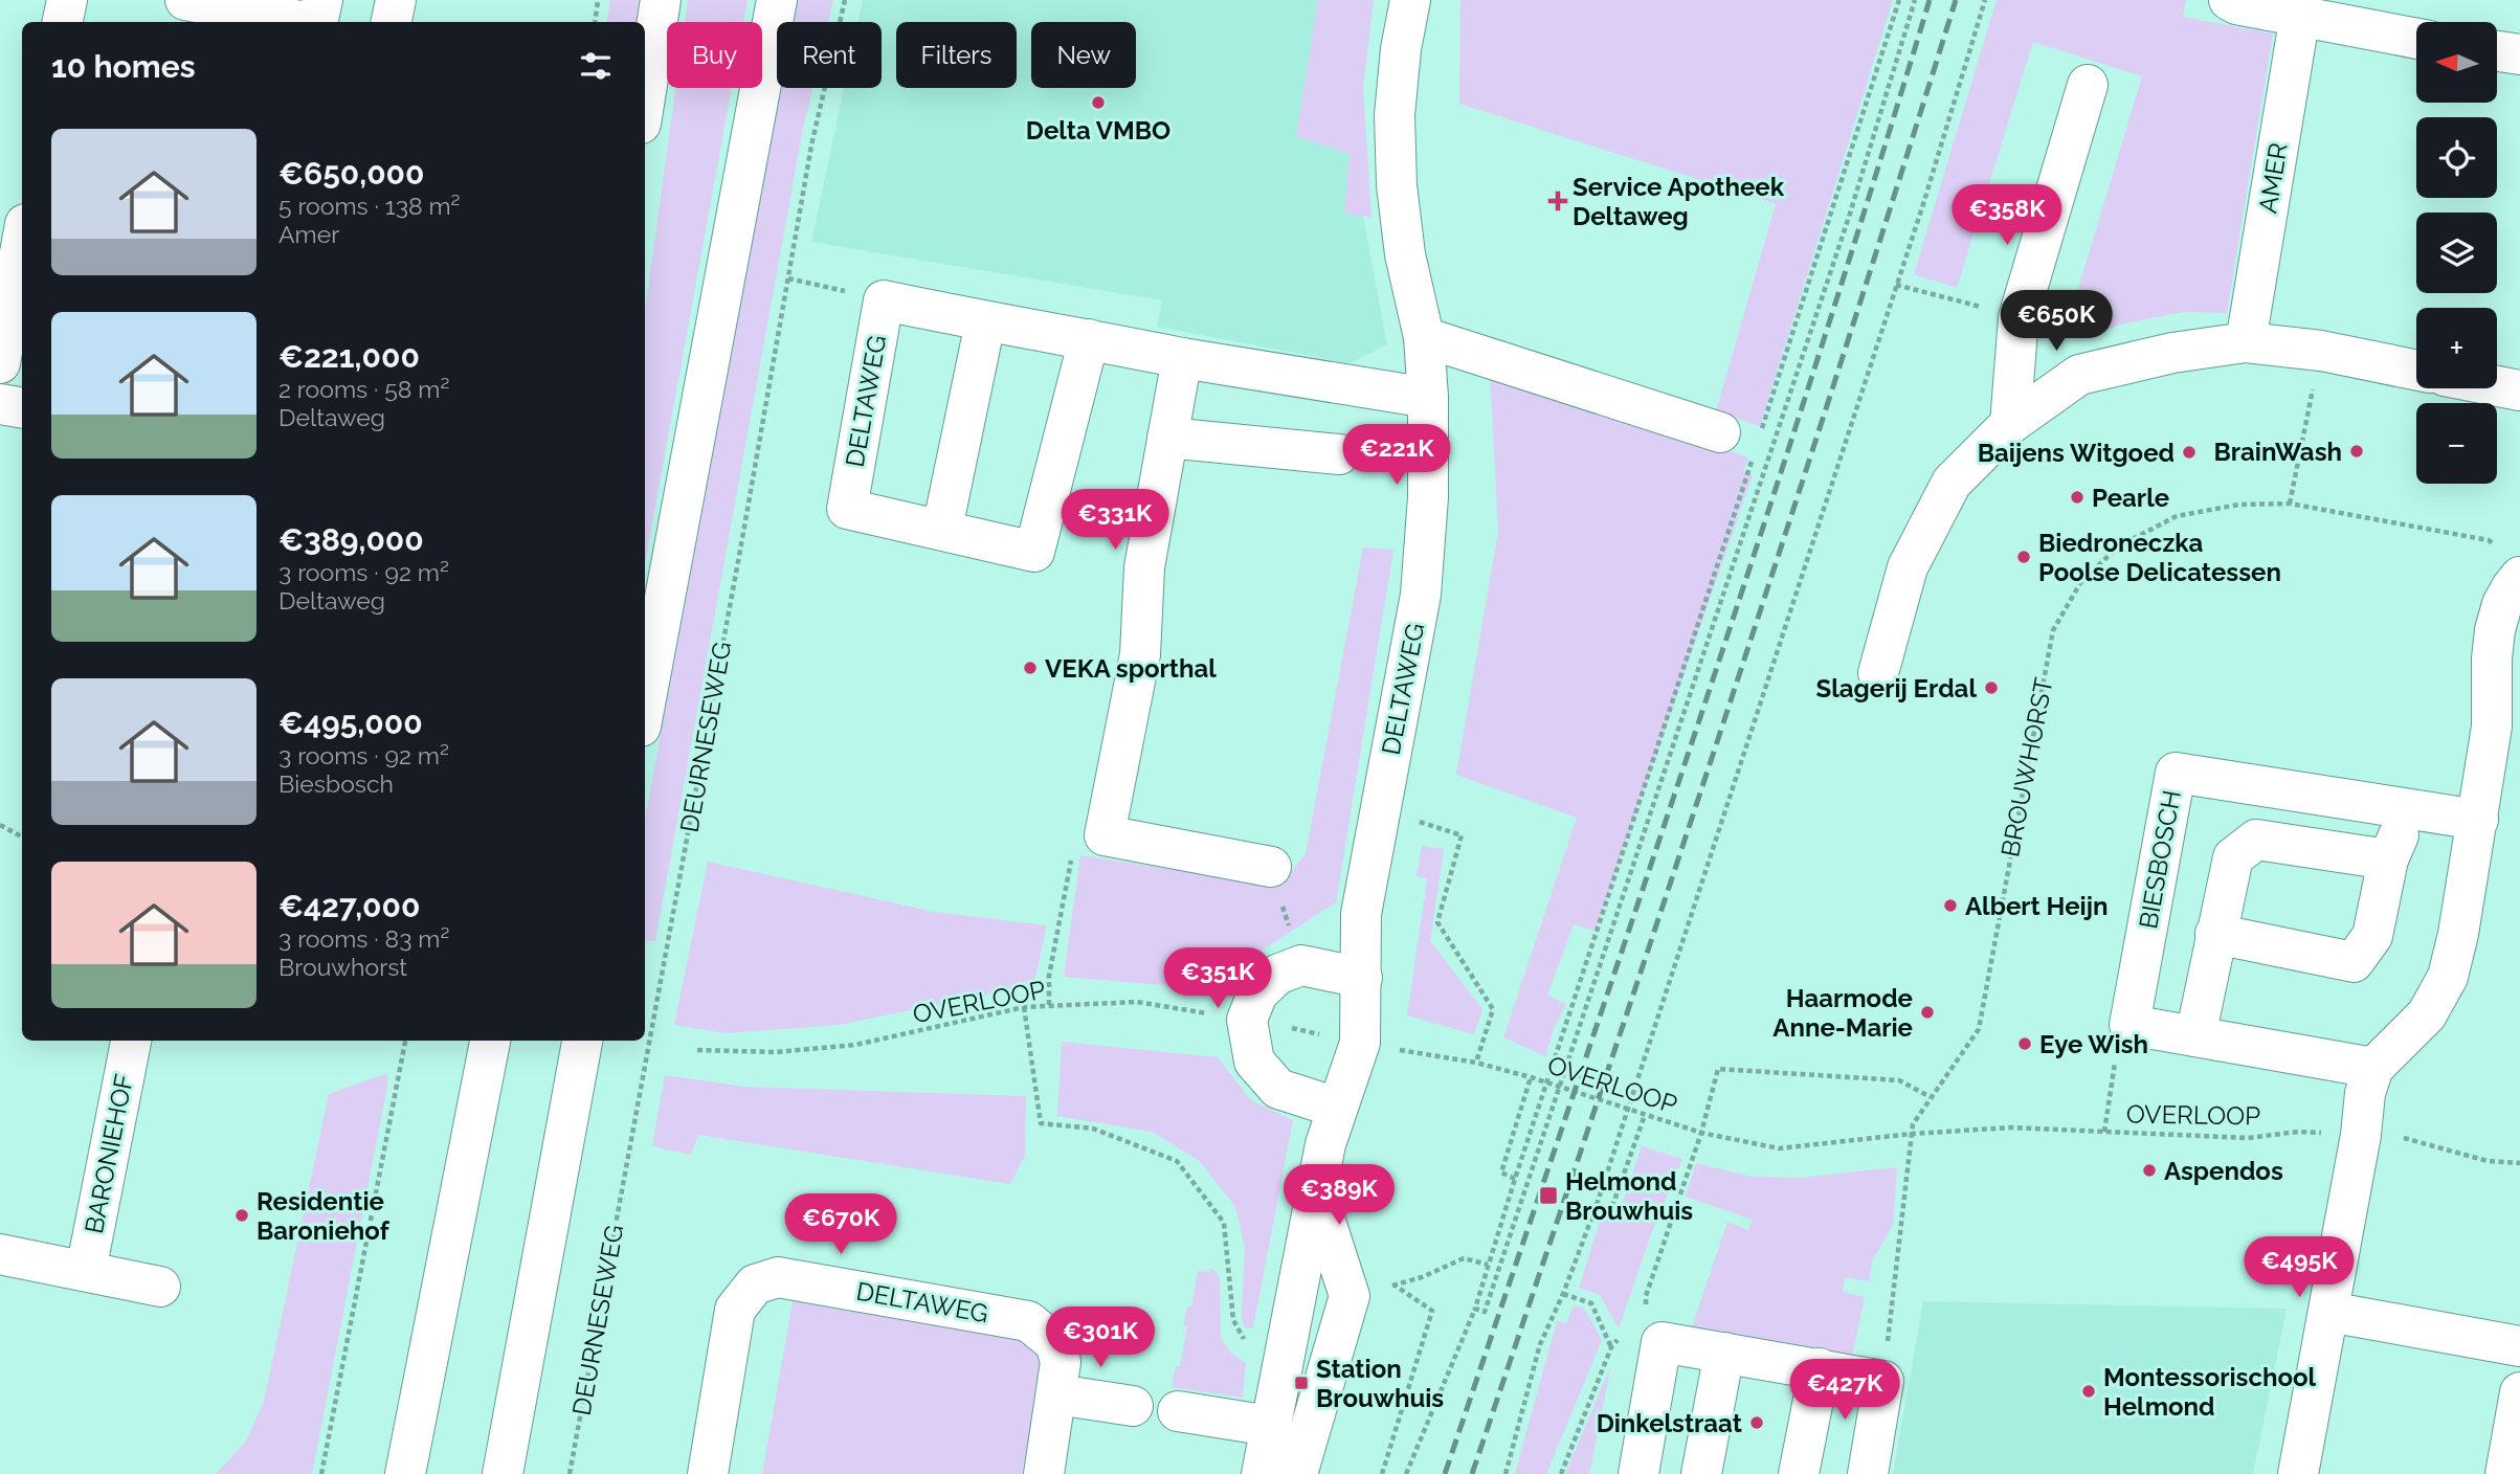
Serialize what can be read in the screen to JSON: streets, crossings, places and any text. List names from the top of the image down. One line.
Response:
{"streets":{"street":["AMER","DELTAWEG","BIESBOSCH","BARONIEHOF"],"path":["DEURNESEWEG","BROUWHORST","OVERLOOP"]},"crossings":[["DELTAWEG","OVERLOOP"],["BROUWHORST","OVERLOOP"]],"places":{"other":["Delta VMBO","BrainWash","Baijens Witgoed","Pearle","Biedroneczka Poolse Delicatessen","VEKA sporthal","Slagerij Erdal","Albert Heijn","Haarmode Anne-Marie","Eye Wish","Aspendos","Residentie Baroniehof","Montessorischool Helmond","Dinkelstraat"],"health":["Service Apotheek Deltaweg"],"transit":["Helmond Brouwhuis","Station Brouwhuis"]},"north":"left","page":{"map_buttons":["+","−"],"chip":["Buy","Rent","Filters","New"],"heading":"10 homes","list":[{"name":"€650,000","note":"5 rooms · 138 m² · Amer"},{"name":"€221,000","note":"2 rooms · 58 m² · Deltaweg"},{"name":"€389,000","note":"3 rooms · 92 m² · Deltaweg"},{"name":"€495,000","note":"3 rooms · 92 m² · Biesbosch"},{"name":"€427,000","note":"3 rooms · 83 m² · Brouwhorst"}],"price":["€358K","€650K","€221K","€331K","€351K","€389K","€670K","€495K","€301K","€427K"]}}
